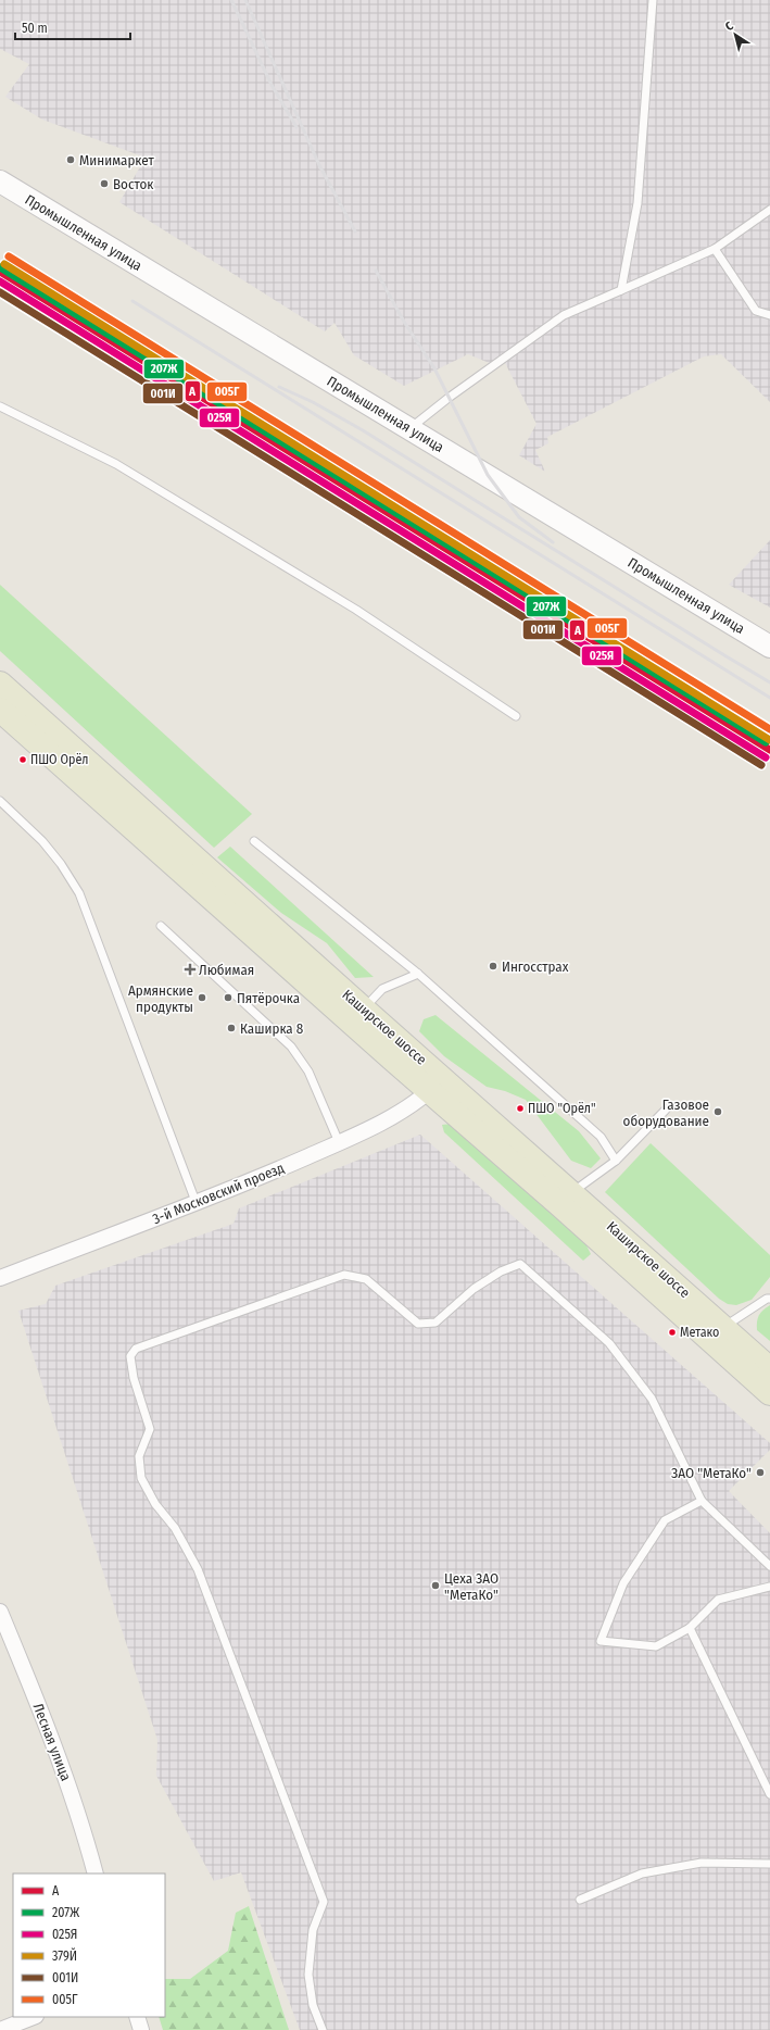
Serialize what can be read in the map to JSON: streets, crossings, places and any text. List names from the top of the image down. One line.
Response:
{"streets":{"main road":["Каширское шоссе"],"street":["Промышленная улица","3-й Московский проезд","Лесная улица"]},"crossings":[["Каширское шоссе","3-й Московский проезд"]],"places":{"other":["Минимаркет","Восток","ПШО Орёл","Ингосстрах","Армянские продукты","Пятёрочка","Каширка 8","ПШО \"Орёл\"","Газовое оборудование","Метако","ЗАО \"МетаКо\"","Цеха ЗАО \"МетаКо\""],"health":["Любимая"]},"lines":["transit line 005Г","transit line 379Й","transit line 207Ж","transit line A","transit line 025Я","transit line 001И"],"legend":["A","207Ж","025Я","379Й","001И","005Г"],"scale_bar":"50 m","north":"top left"}
